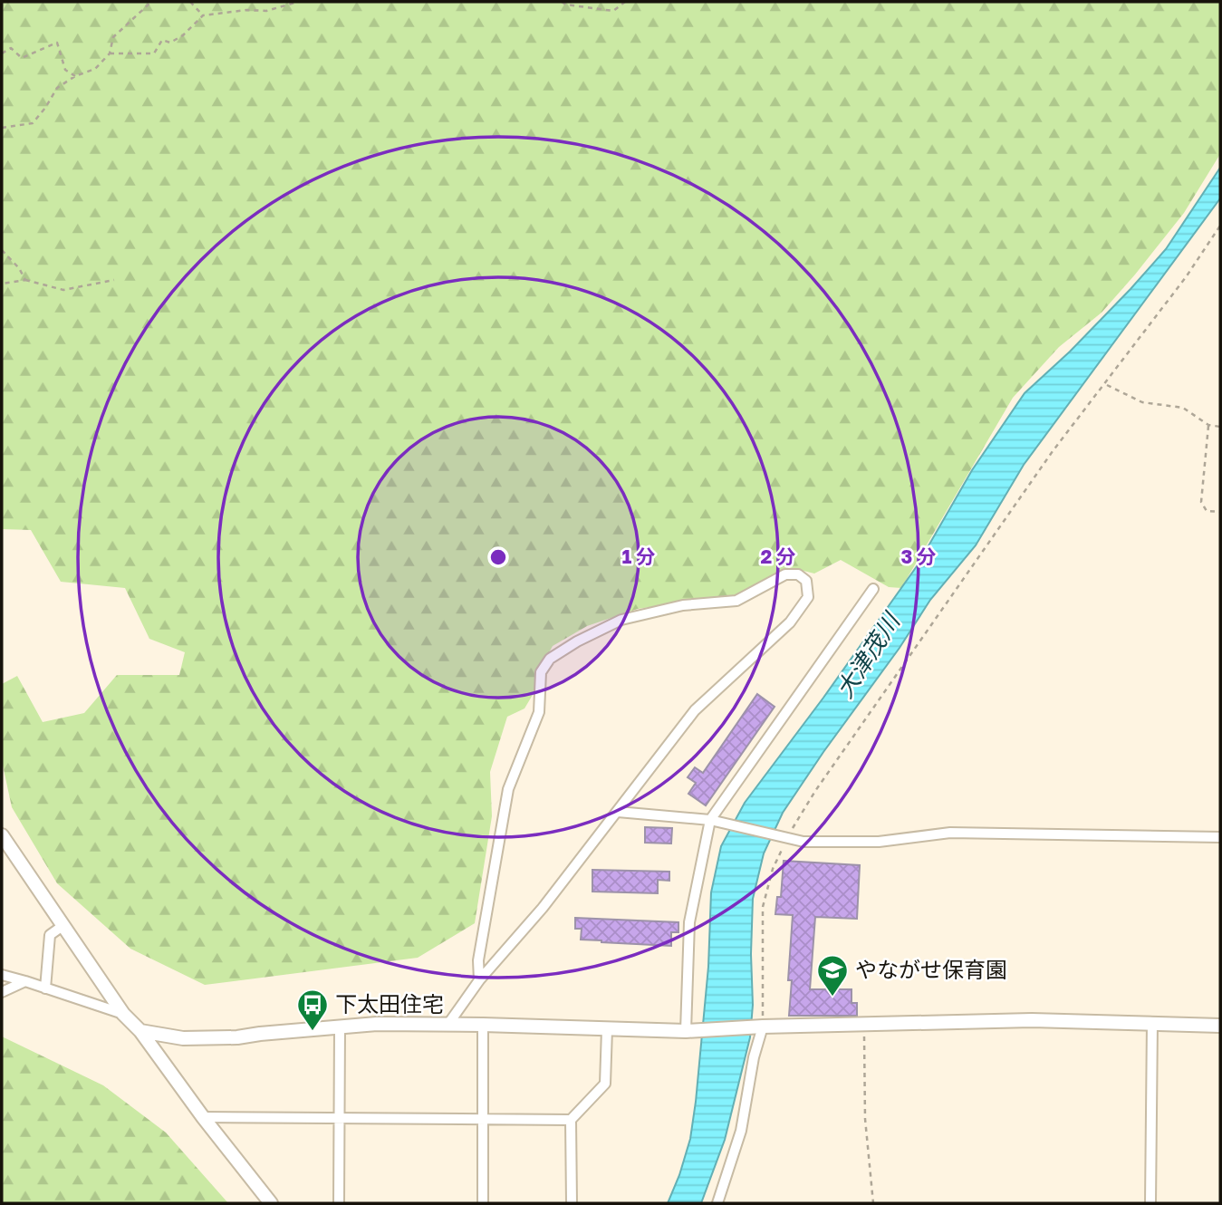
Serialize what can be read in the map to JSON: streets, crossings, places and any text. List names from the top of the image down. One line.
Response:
{"water":["大津茂川"],"places":{"school or university":["やながせ保育園"],"bus stop":["下太田住宅"]},"rings":["1 分","2 分","3 分"]}
